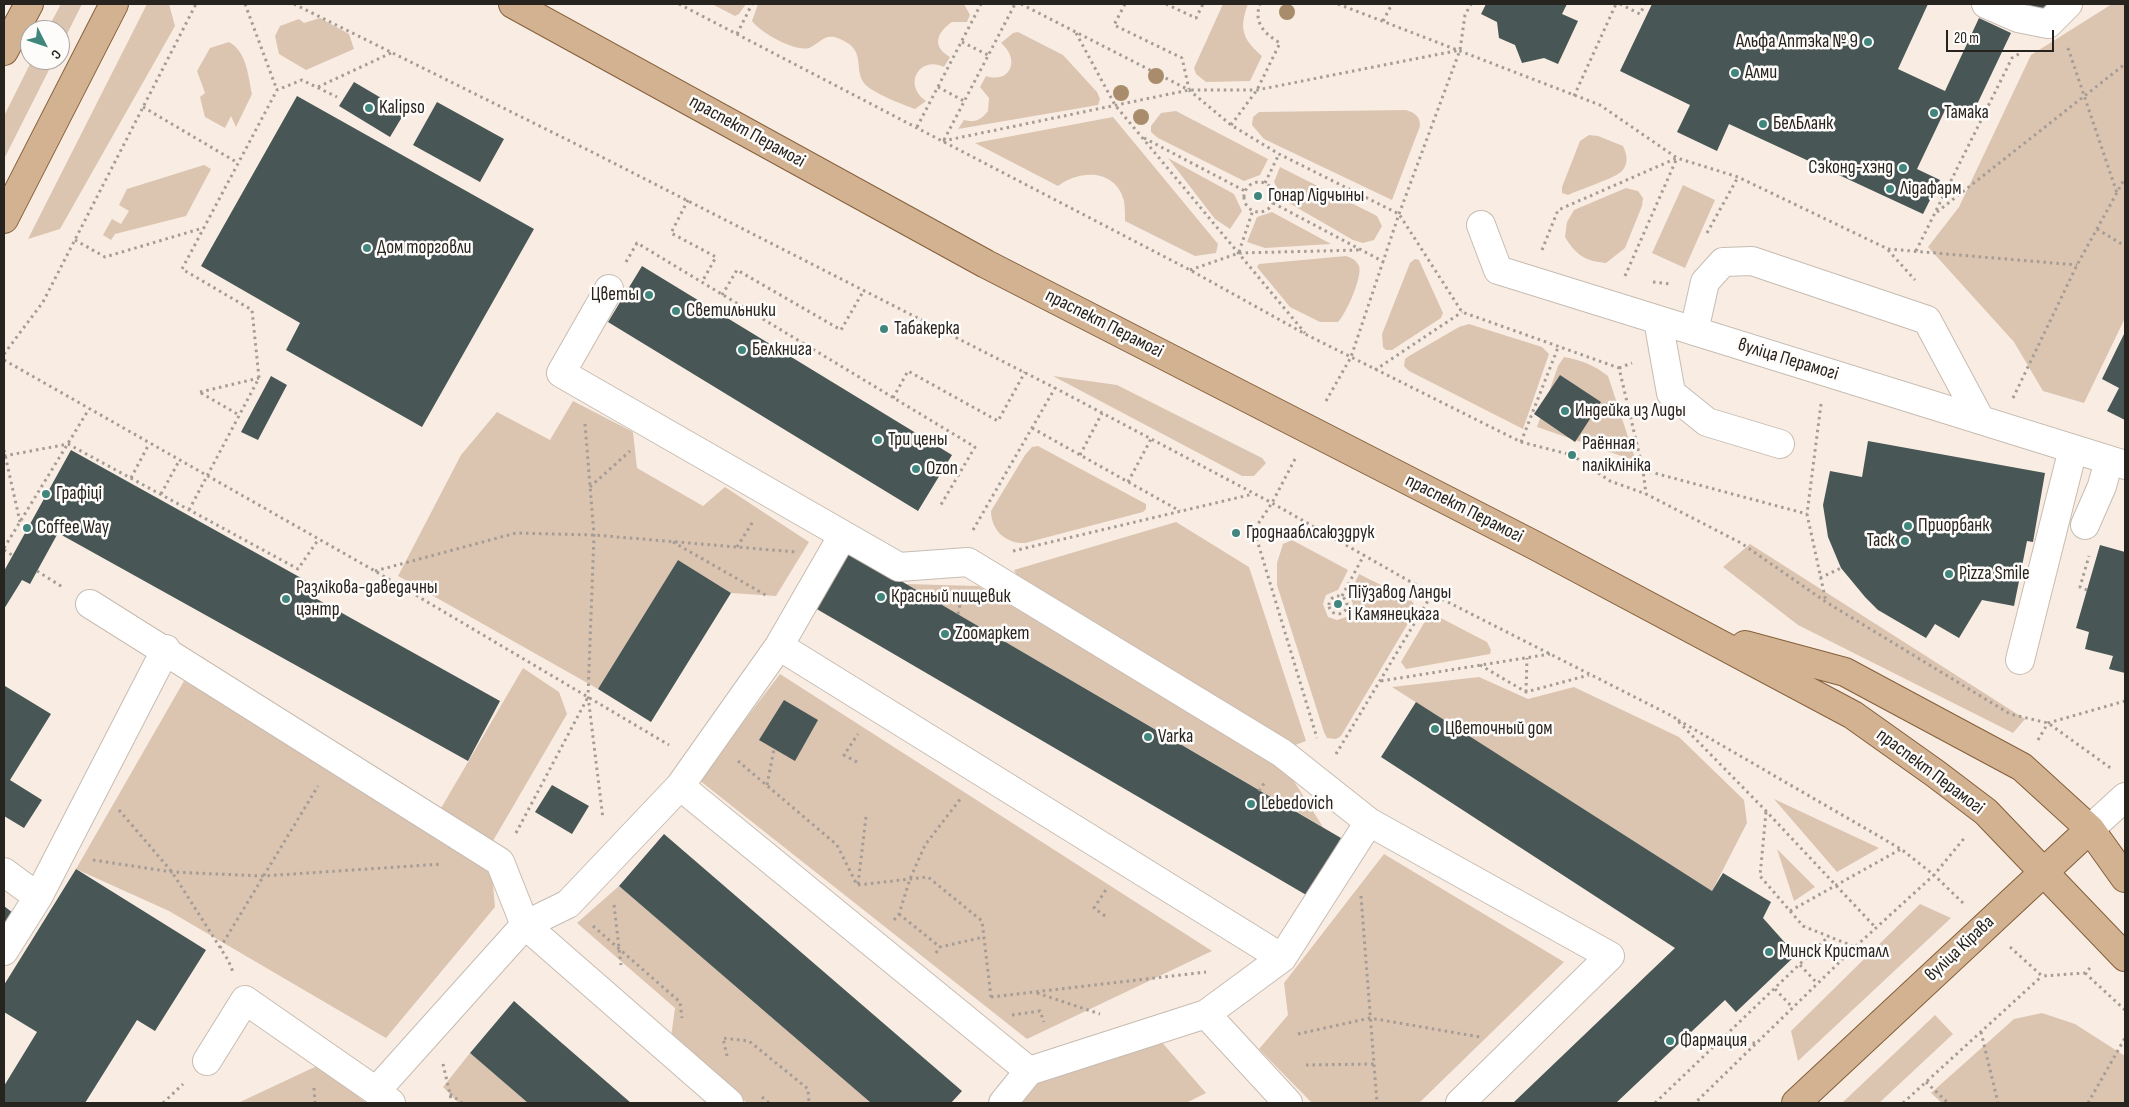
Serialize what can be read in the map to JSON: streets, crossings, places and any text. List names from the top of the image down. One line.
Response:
{"streets":{"main road":["праспект Перамогі","вуліца Кірава"],"street":["вуліца Перамогі"]},"crossings":[["праспект Перамогі","вуліца Кірава"]],"places":["Альфа Аптэка № 9","Алми","Kalipso","Тамака","БелБланк","Сэконд-хэнд","Лідафарм","Гонар Лідчыны","Дом торговли","Цветы","Светильники","Табакерка","Белкнига","Индейка из Лиды","Три цены","Раённая паліклініка","Ozon","Графіці","Приорбанк","Coffee Way","Гроднааблсаюздрук","Таск","Pizza Smile","Красный пищевик","Разлікова-даведачны цэнтр","Піўзавод Ланды і Камянецкага","Zooмаркет","Цветочный дом","Varka","Lebedovich","Минск Кристалл","Фармация"],"scale_bar":"20 m","north":"bottom right"}
